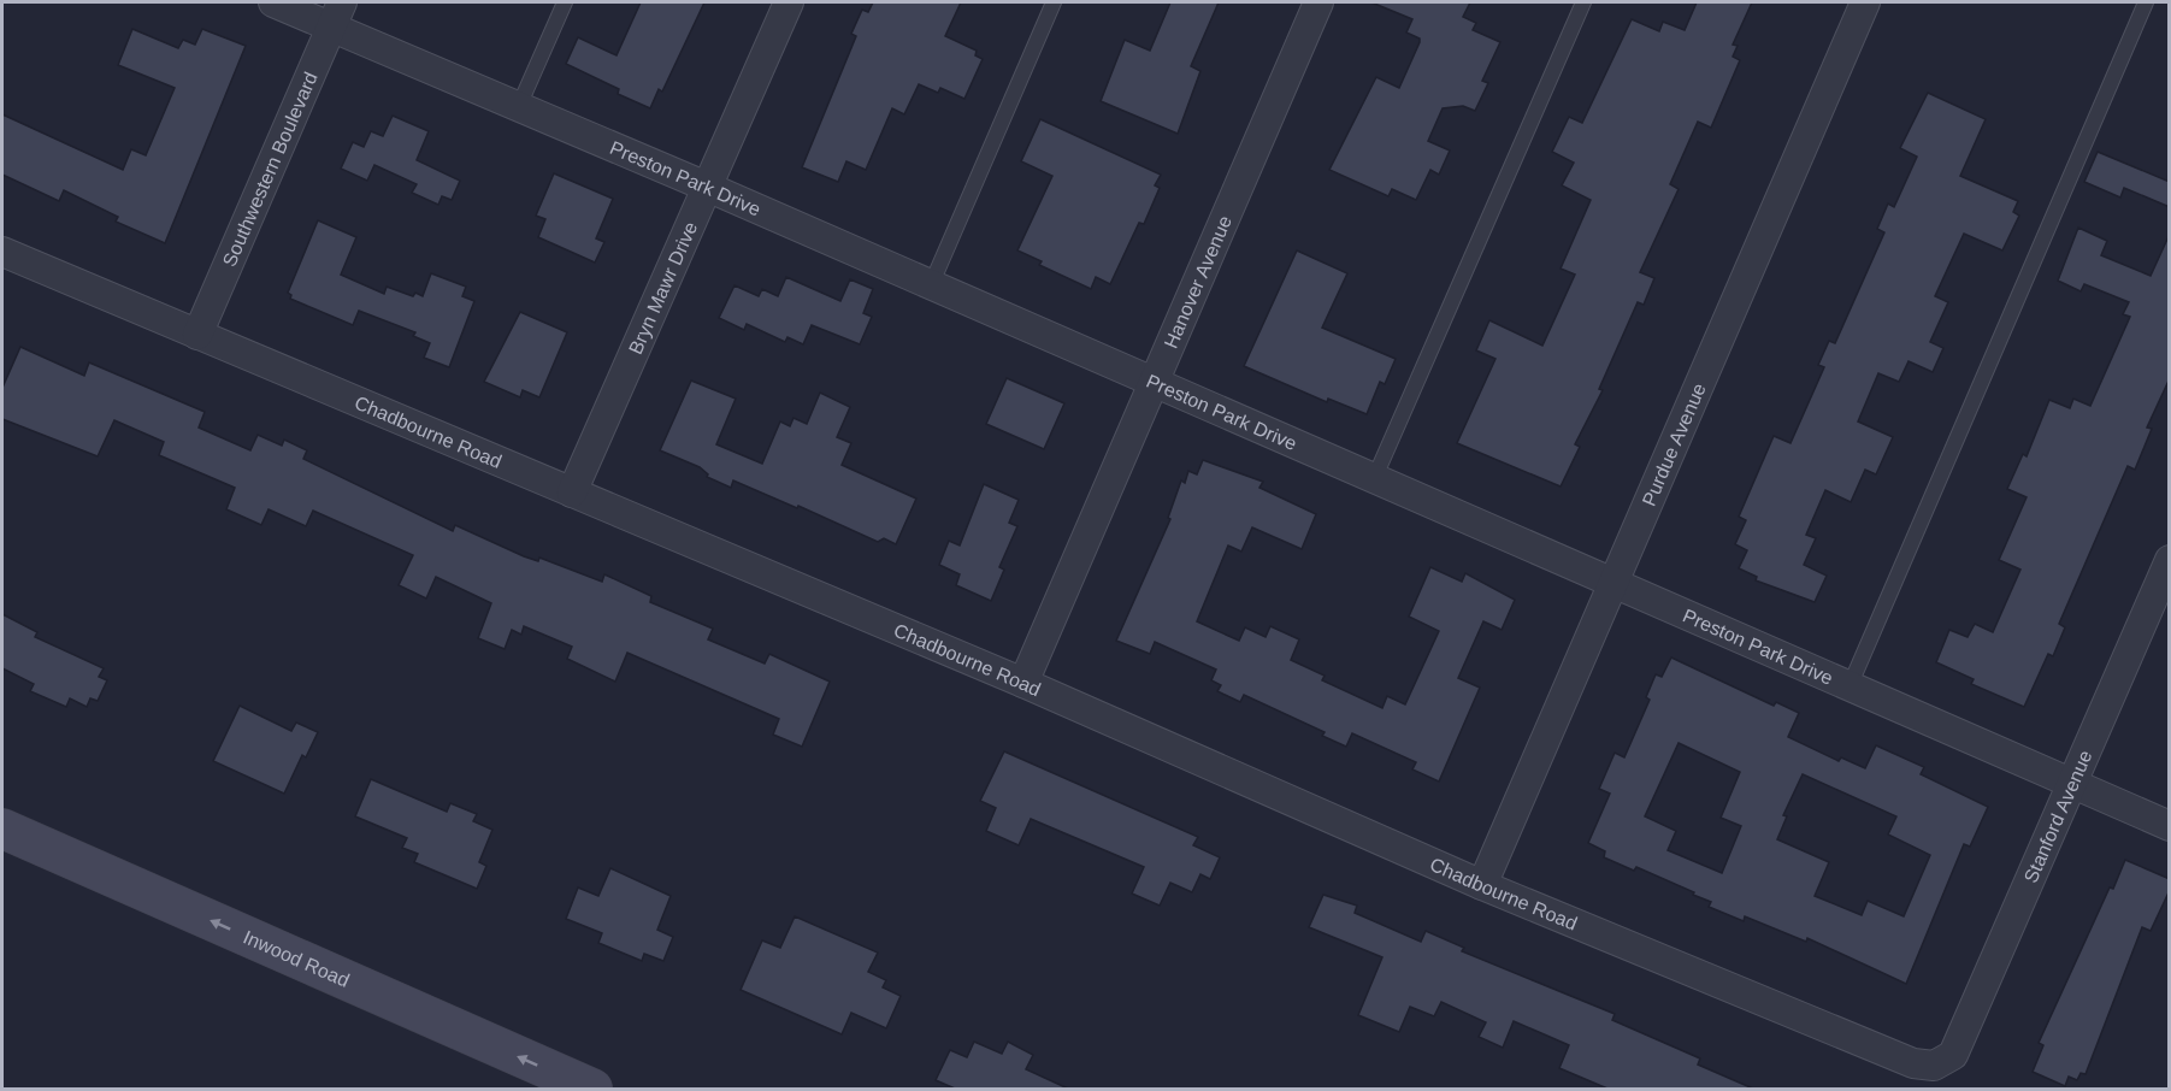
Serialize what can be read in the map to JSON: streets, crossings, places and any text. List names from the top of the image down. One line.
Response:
{"streets":{"main road":["Inwood Road"],"street":["Southwestern Boulevard","Preston Park Drive","Hanover Avenue","Bryn Mawr Drive","Chadbourne Road","Purdue Avenue","Stanford Avenue"]},"crossings":[["Southwestern Boulevard","Preston Park Drive"],["Southwestern Boulevard","Chadbourne Road"],["Preston Park Drive","Hanover Avenue"],["Preston Park Drive","Bryn Mawr Drive"],["Preston Park Drive","Purdue Avenue"],["Preston Park Drive","Stanford Avenue"],["Hanover Avenue","Chadbourne Road"],["Bryn Mawr Drive","Chadbourne Road"],["Chadbourne Road","Purdue Avenue"],["Chadbourne Road","Stanford Avenue"]]}
